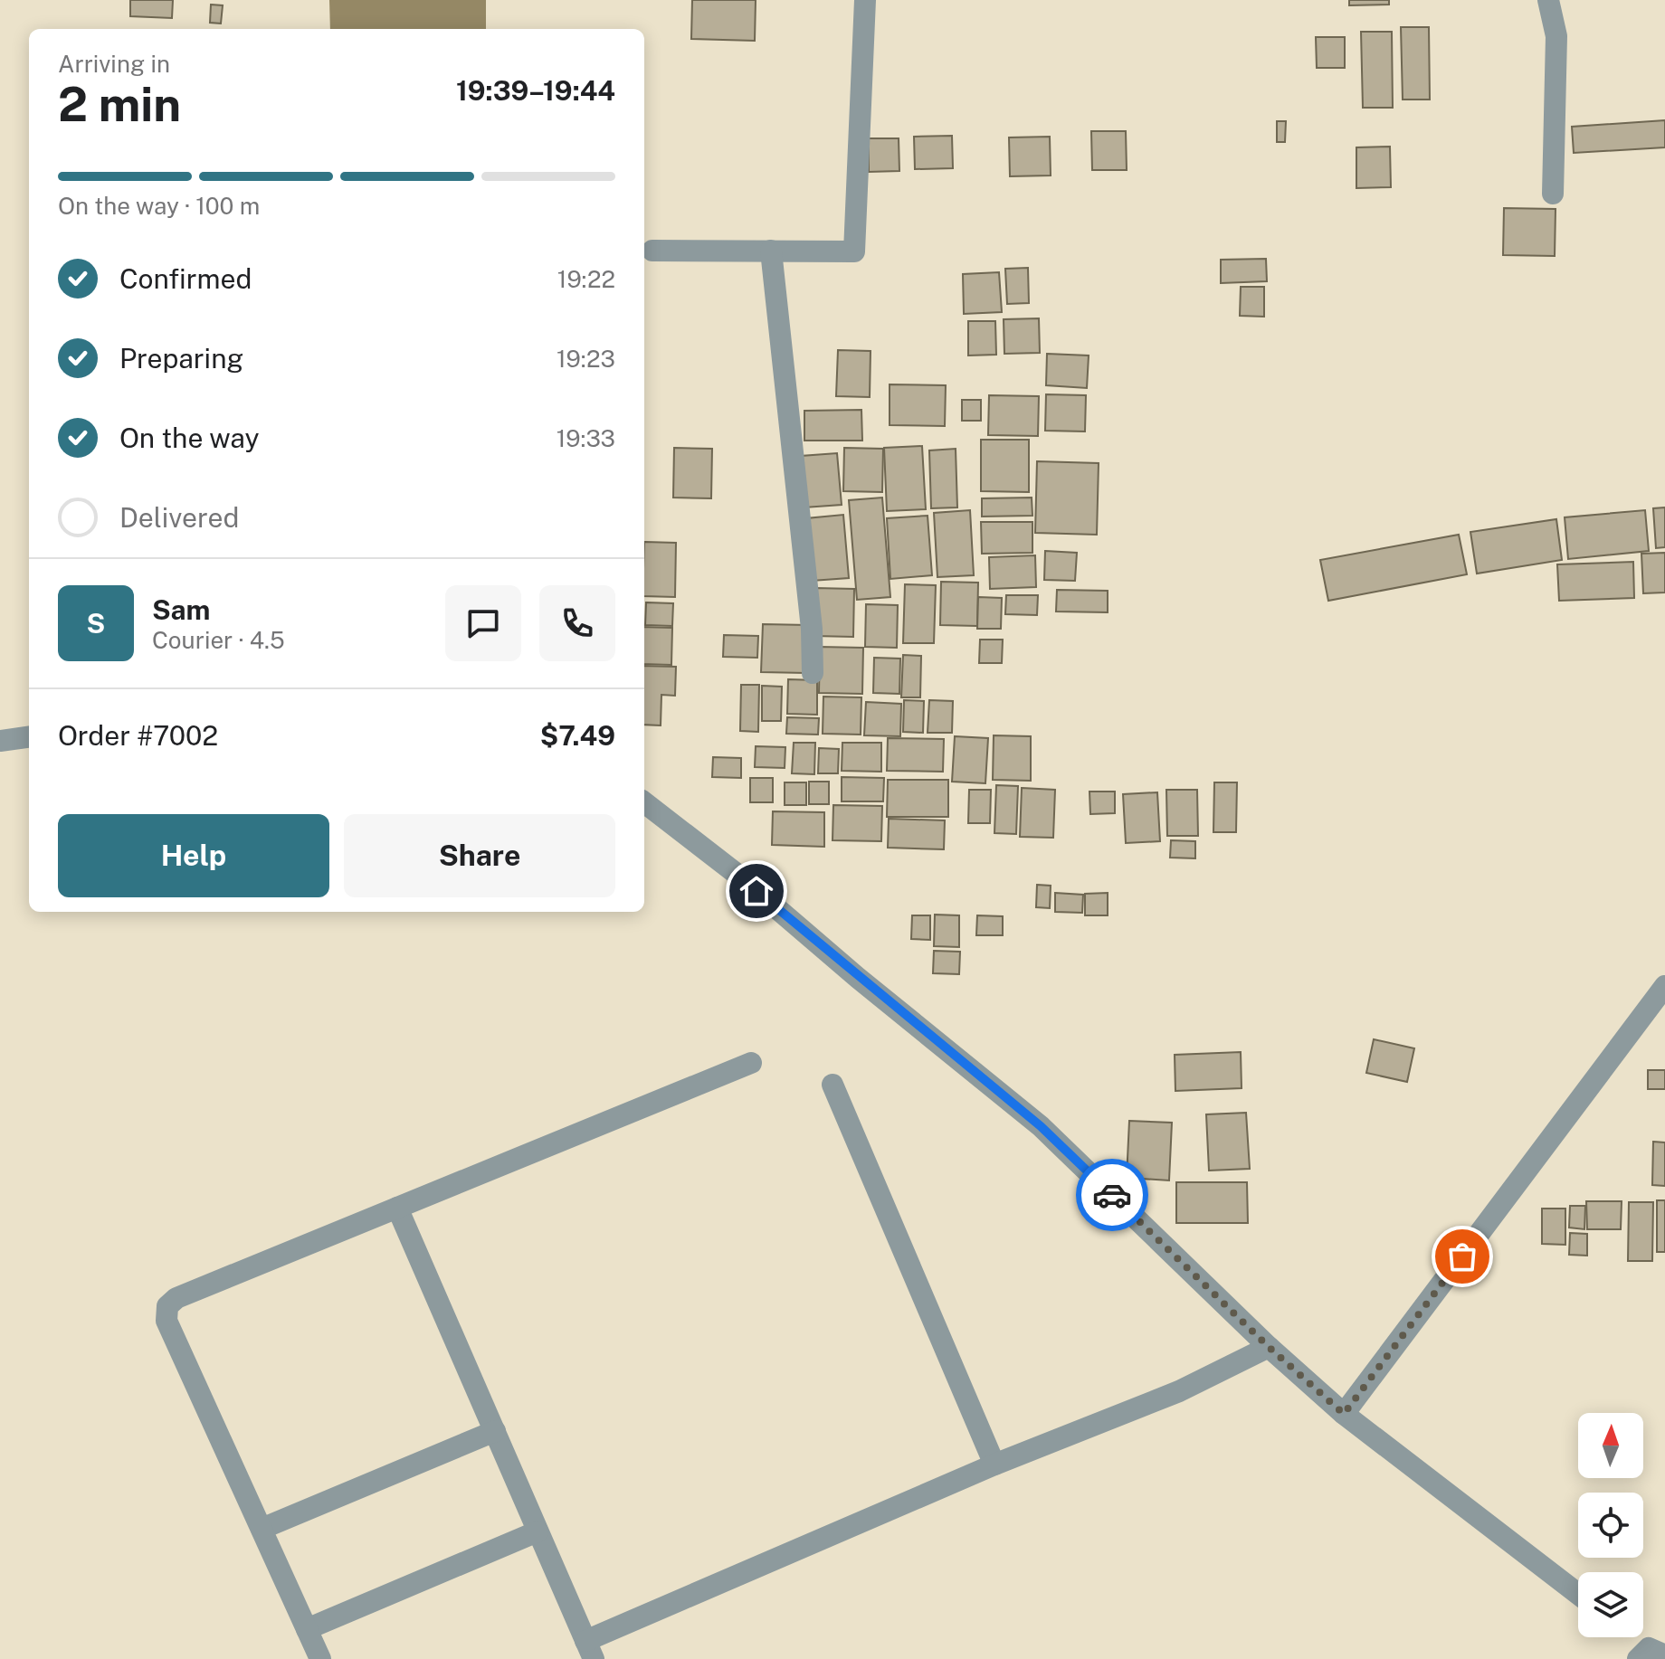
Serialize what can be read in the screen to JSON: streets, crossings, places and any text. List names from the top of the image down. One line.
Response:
{"north":"top","page":{"heading":["2 min","Arriving in","19:39–19:44"],"panel":["Sam","Courier · 4.5","Order #7002","$7.49"],"bar":"On the way · 100 m","list":[["Confirmed","19:22"],["Preparing","19:23"],["On the way","19:33"],"Delivered"],"round":"S","buttons":["Help","Share"]}}
